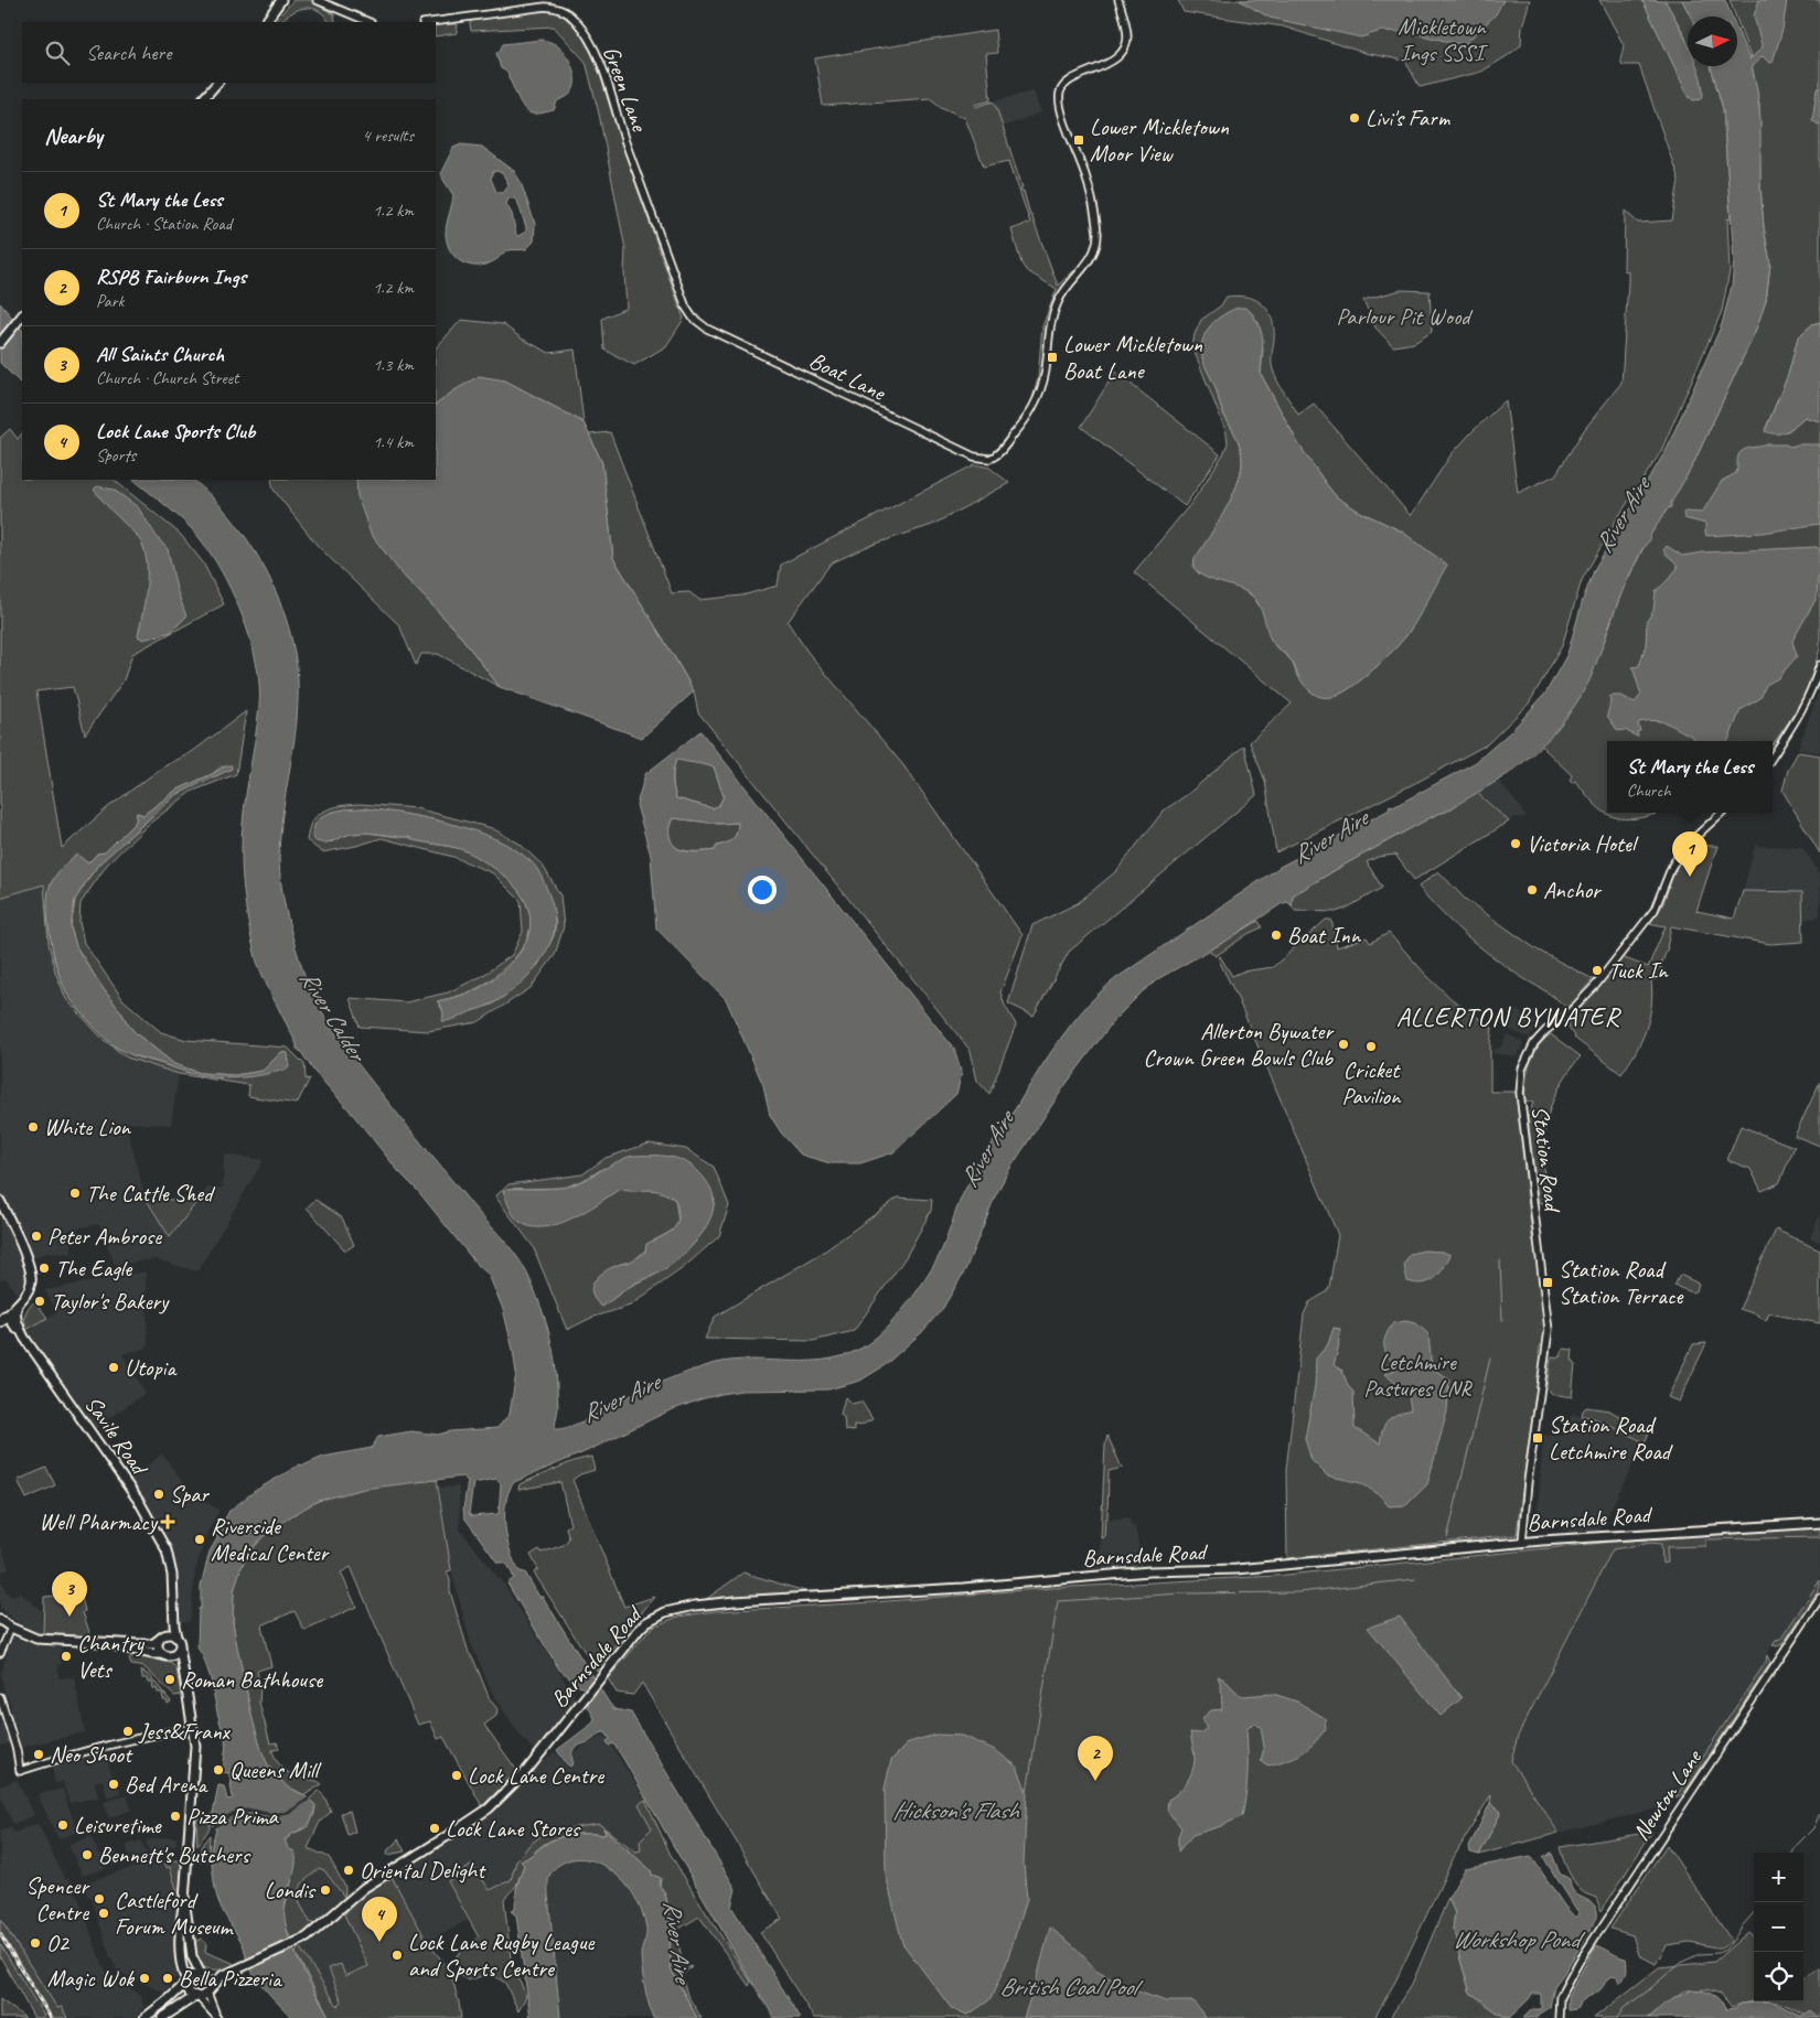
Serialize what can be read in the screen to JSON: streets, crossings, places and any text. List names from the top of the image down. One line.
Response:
{"streets":{"main road":["Savile Road","Barnsdale Road"],"street":["Green Lane","Boat Lane","Station Road","Newton Lane"]},"crossings":[["Green Lane","Boat Lane"],["Station Road","Barnsdale Road"]],"districts":["ALLERTON BYWATER"],"water":["River Aire","River Calder","Hickson's Flash","Workshop Pond","British Coal Pool"],"parks":["Mickletown Ings SSSI","Parlour Pit Wood","Letchmire Pastures LNR"],"places":{"other":["Livi's Farm","Victoria Hotel","Anchor","Boat Inn","Tuck In","Allerton Bywater Crown Green Bowls Club","Cricket Pavilion","White Lion","The Cattle Shed","Peter Ambrose","The Eagle","Taylor's Bakery","Utopia","Spar","Riverside Medical Center","Chantry Vets","Roman Bathhouse","Jess&Franx","Neo Shoot","Queens Mill","Lock Lane Centre","Bed Arena","Pizza Prima","Leisuretime","Lock Lane Stores","Bennett's Butchers","Oriental Delight","Londis","Spencer Centre","Castleford Forum Museum","O2","Lock Lane Rugby League and Sports Centre","Magic Wok","Bella Pizzeria"],"transit":["Lower Mickletown Moor View","Lower Mickletown Boat Lane","Station Road Station Terrace","Station Road Letchmire Road"],"health":["Well Pharmacy"]},"north":"right","page":{"search":"Search here","heading":["Nearby","4 results"],"list":[{"mark":"1","name":"St Mary the Less","note":"Church · Station Road","value":"1.2 km"},{"mark":"2","name":"RSPB Fairburn Ings","note":"Park","value":"1.2 km"},{"mark":"3","name":"All Saints Church","note":"Church · Church Street","value":"1.3 km"},{"mark":"4","name":"Lock Lane Sports Club","note":"Sports","value":"1.4 km"}],"popup":["St Mary the Less","Church"],"pins":["1","3","2","4"],"map_buttons":["+","−"]}}
